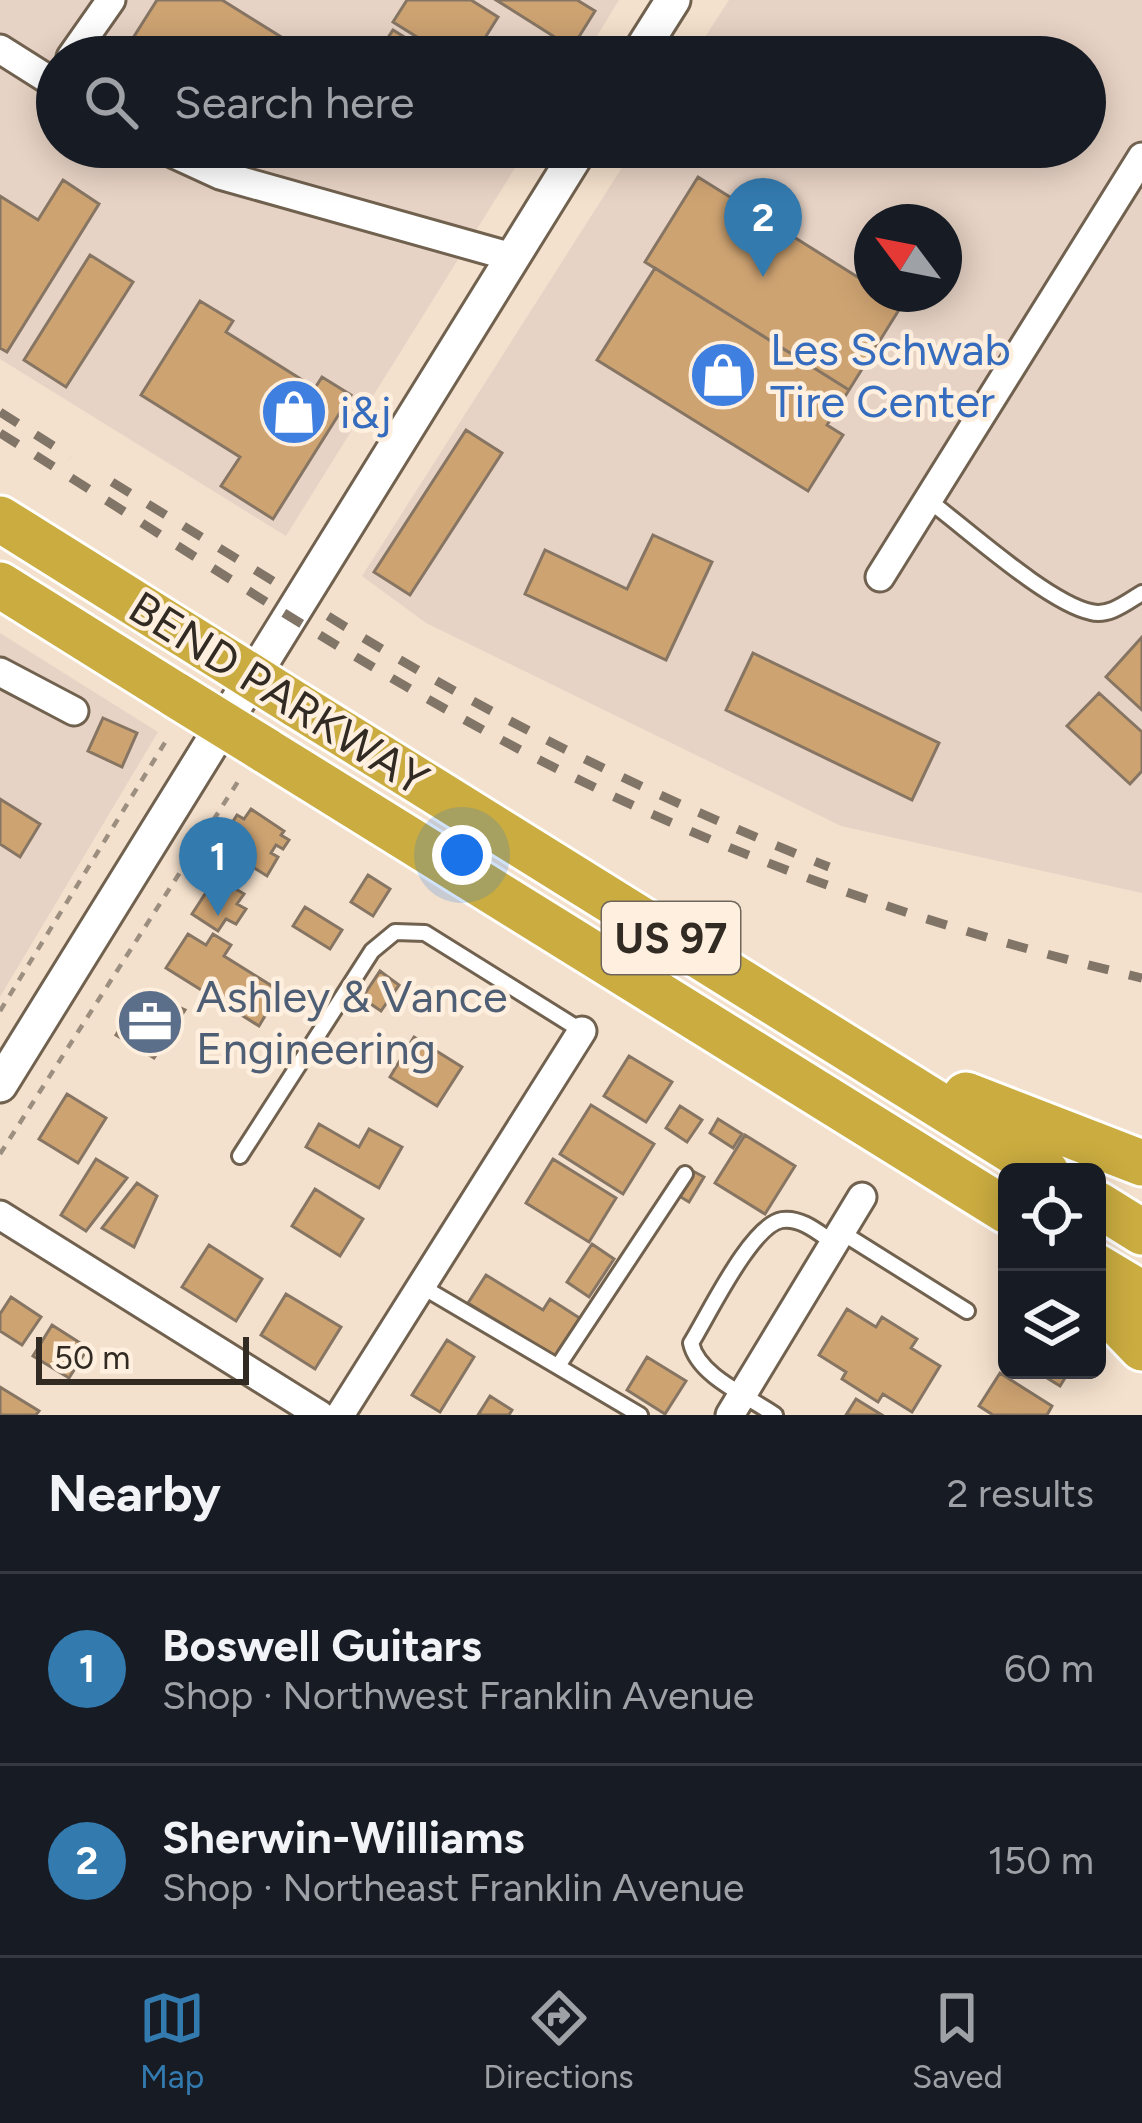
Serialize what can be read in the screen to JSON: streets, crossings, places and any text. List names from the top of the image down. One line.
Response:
{"streets":{"highway":["BEND PARKWAY","US 97"]},"places":{"shop":["Les Schwab Tire Center","i&j"],"office":["Ashley & Vance Engineering"]},"scale_bar":"50 m","north":"top left","page":{"search":"Search here","pins":["2","1"],"scale":"50 m","heading":["Nearby","2 results"],"list":[{"mark":"1","name":"Boswell Guitars","note":"Shop · Northwest Franklin Avenue","value":"60 m"},{"mark":"2","name":"Sherwin-Williams","note":"Shop · Northeast Franklin Avenue","value":"150 m"}],"nav":["Map","Directions","Saved"]}}
